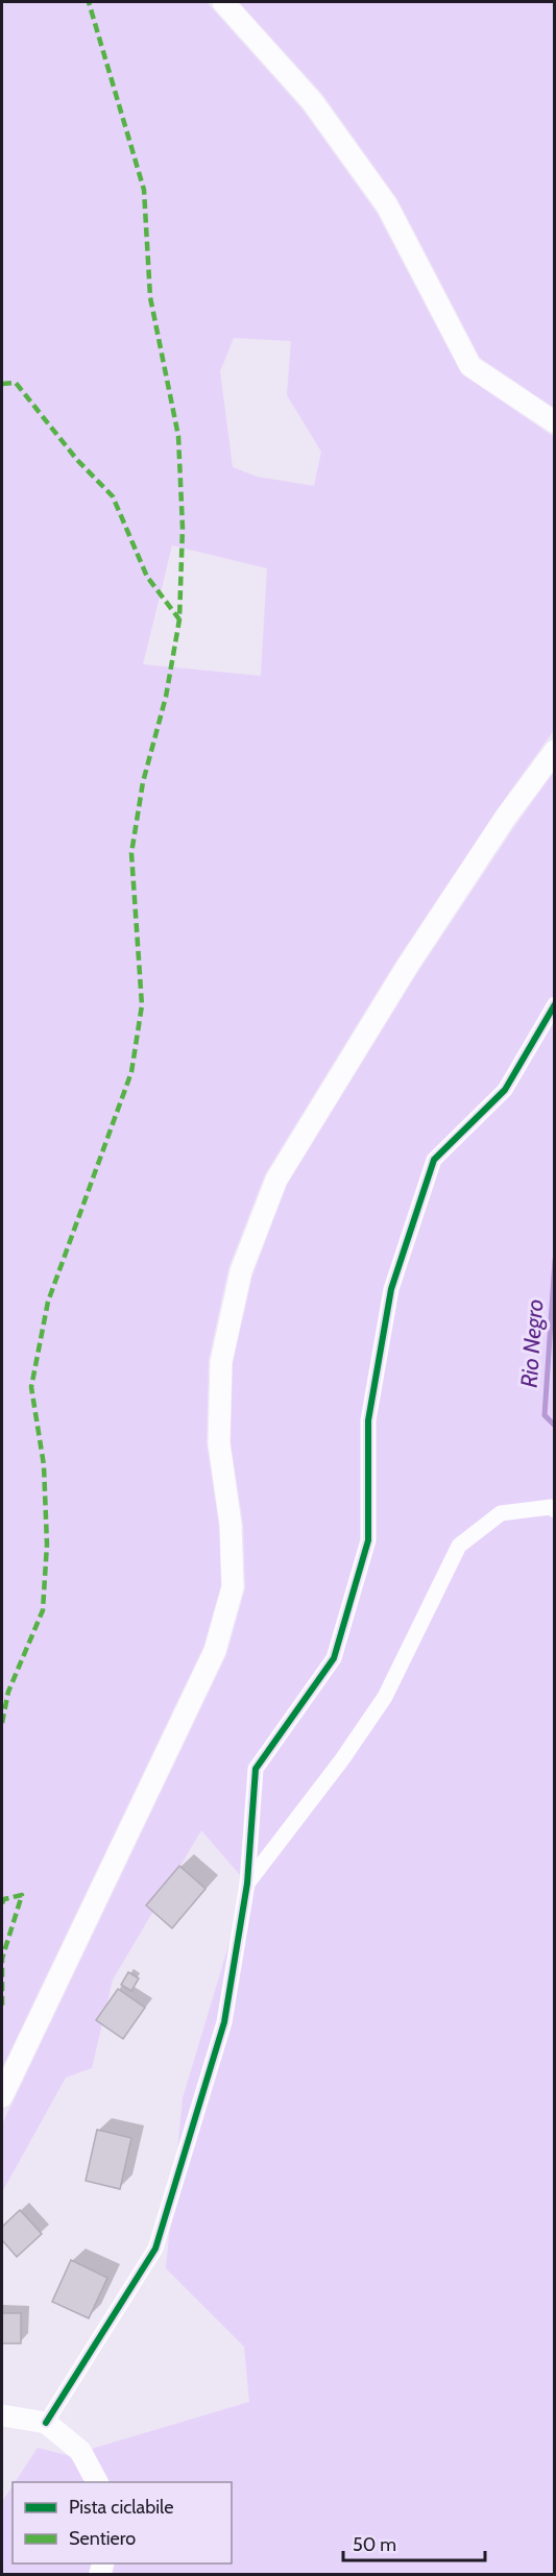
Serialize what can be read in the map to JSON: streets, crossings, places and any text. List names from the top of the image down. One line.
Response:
{"water":["Rio Negro"],"legend":["Pista ciclabile","Sentiero"],"scale_bar":"50 m"}
